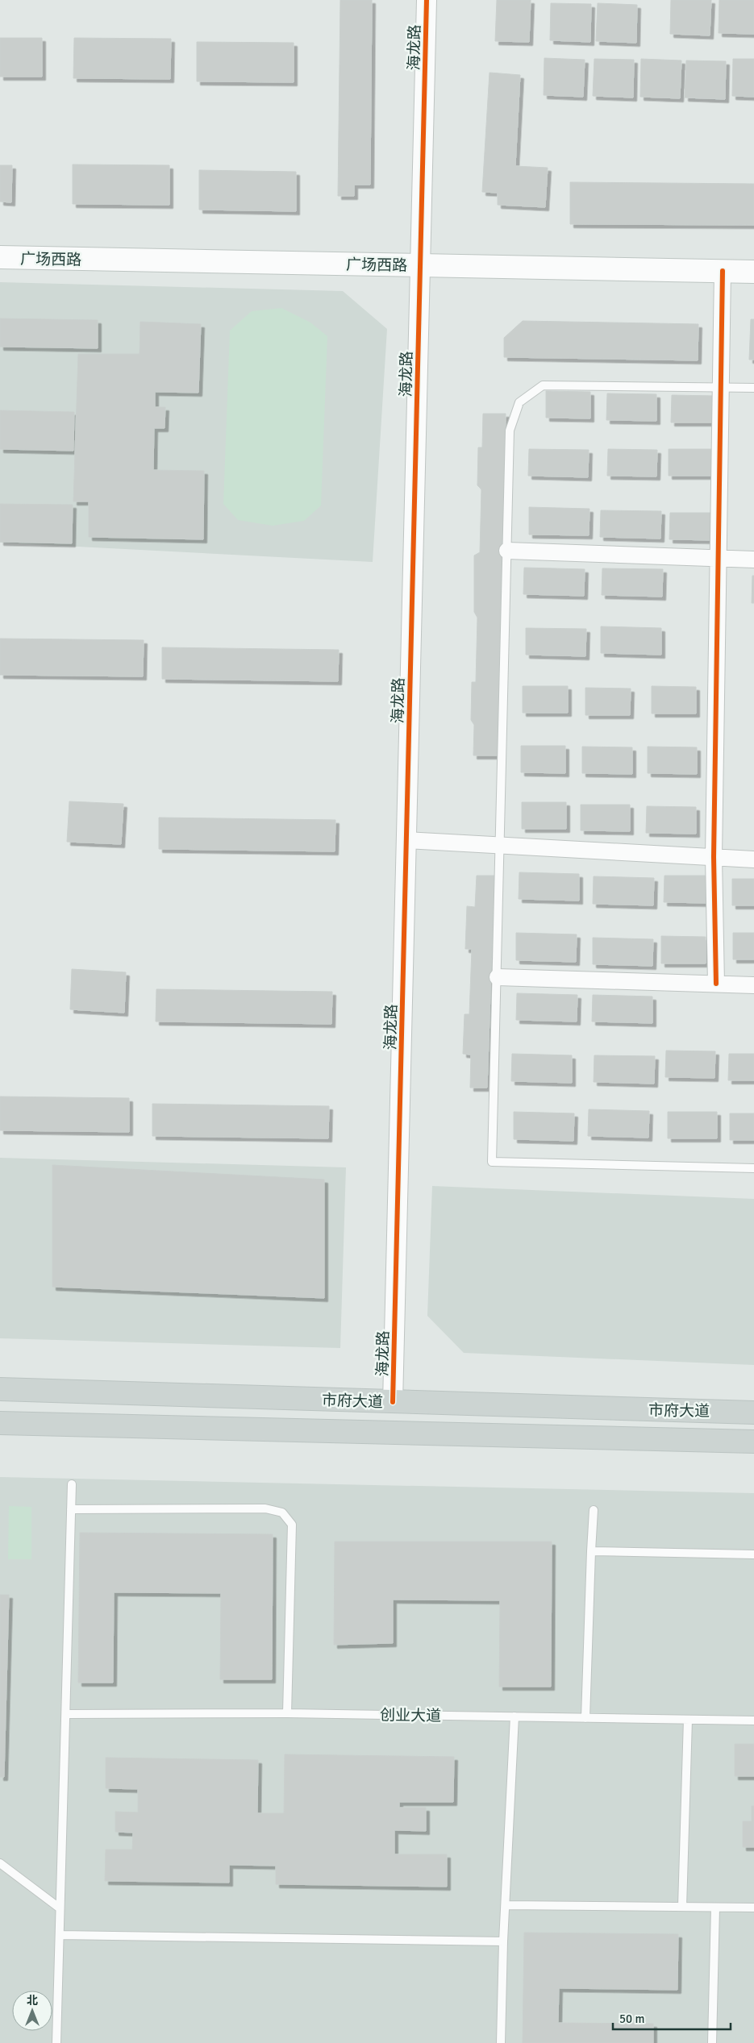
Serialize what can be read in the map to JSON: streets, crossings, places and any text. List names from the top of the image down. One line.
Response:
{"streets":{"main road":["广场西路","市府大道"],"street":["海龙路"],"lane":["创业大道"]},"crossings":[["海龙路","广场西路"],["海龙路","市府大道"]],"scale_bar":"50 m","north":"top"}
